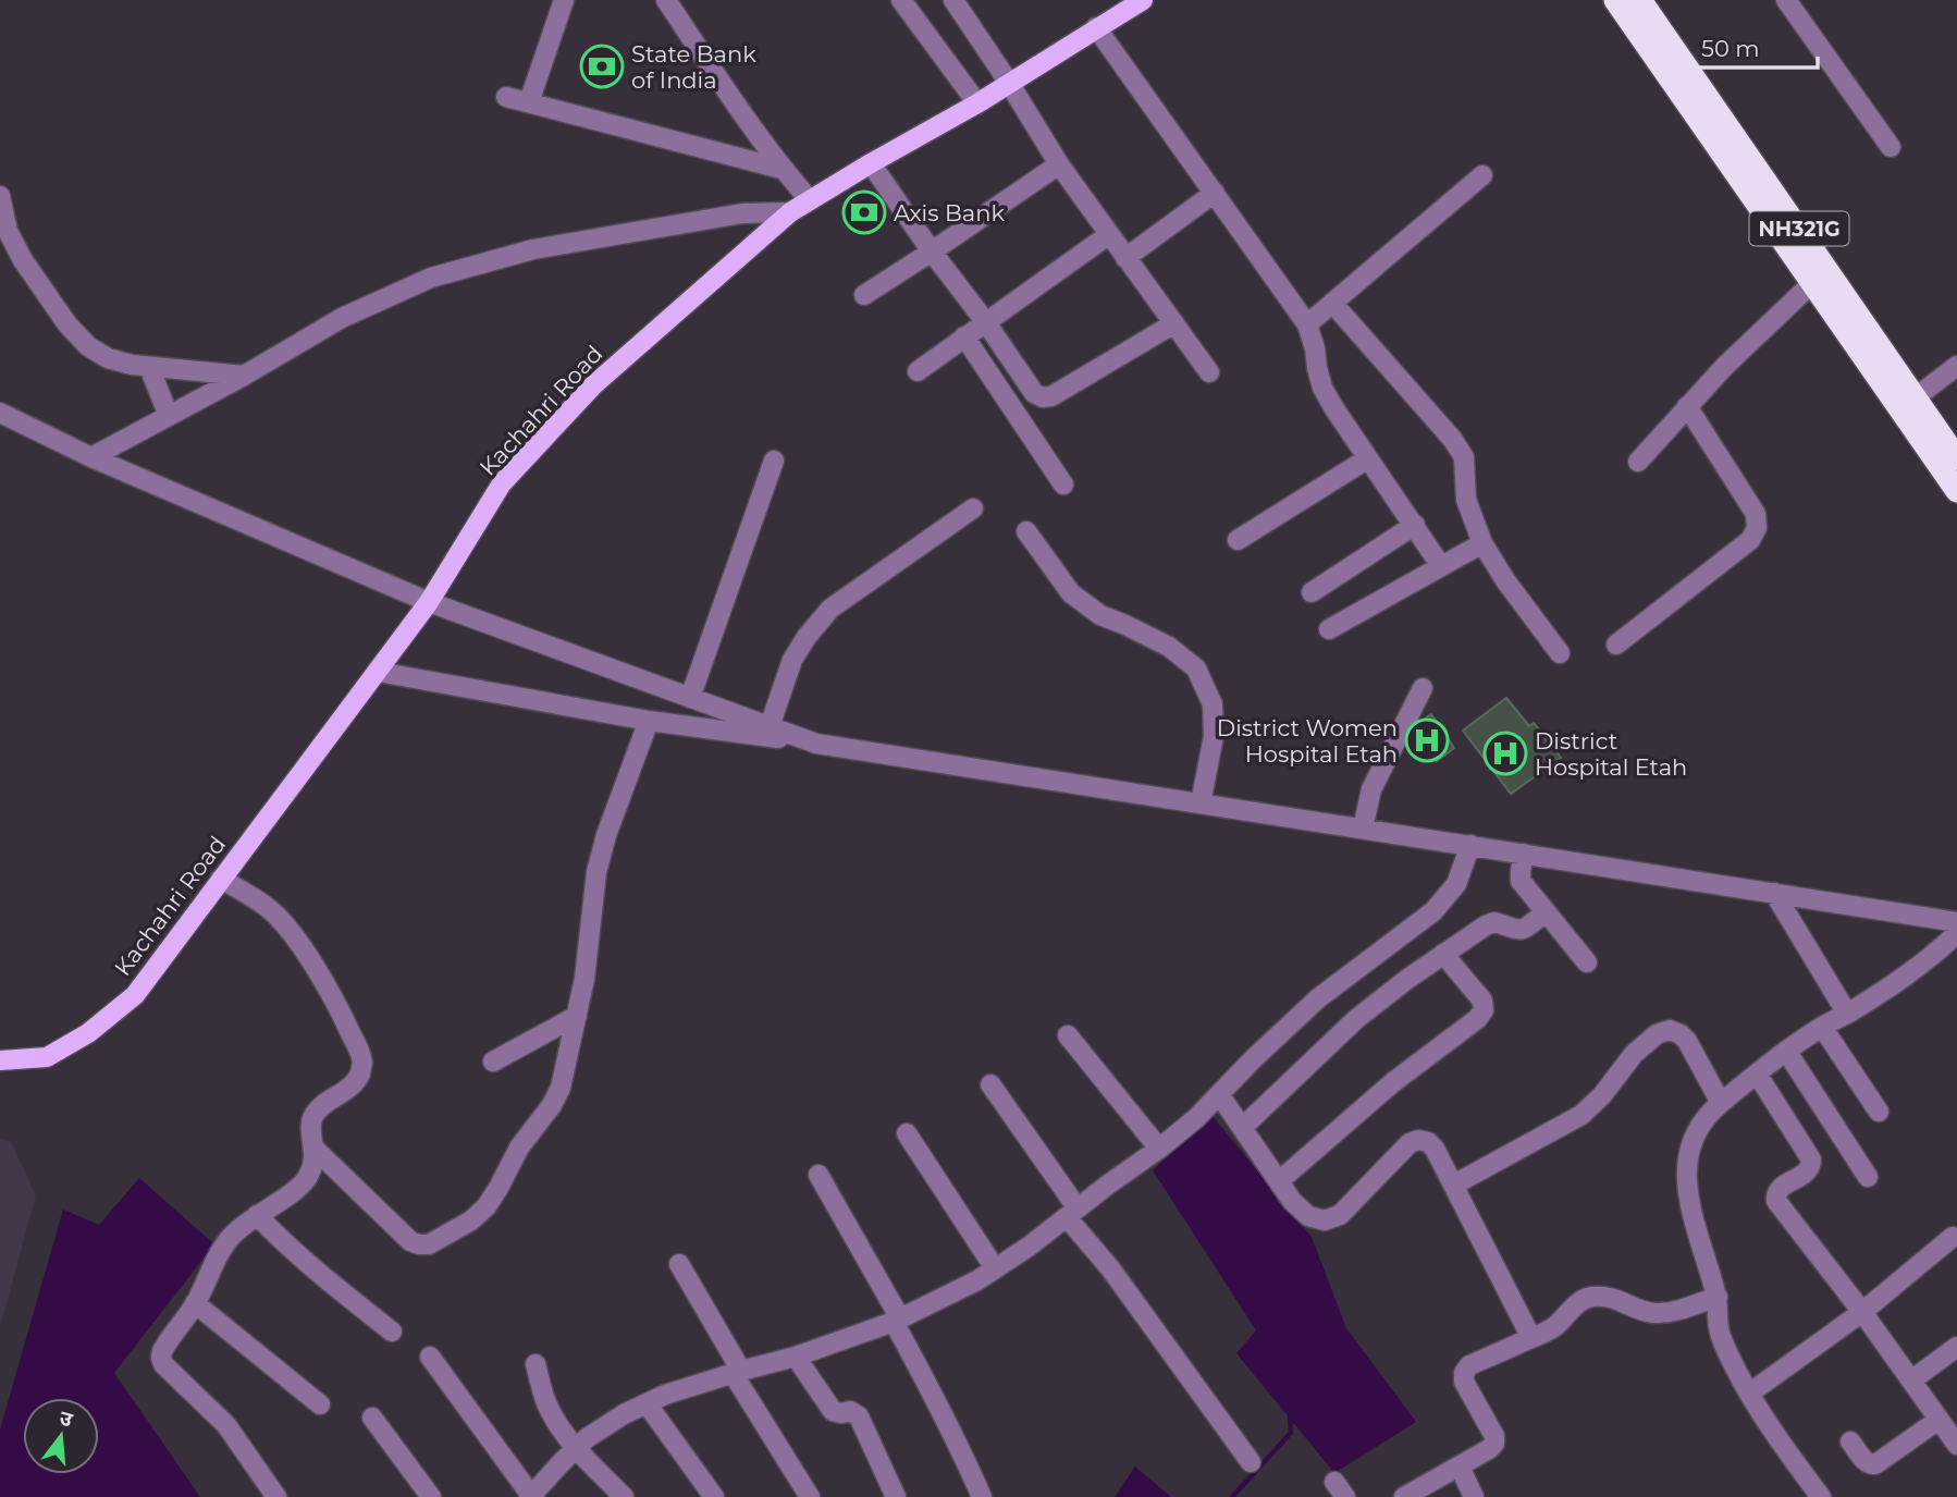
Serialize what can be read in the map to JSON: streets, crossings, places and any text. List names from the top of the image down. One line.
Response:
{"streets":{"highway":["NH321G"],"main road":["Kachahri Road"]},"places":{"bank":["State Bank of India","Axis Bank"],"hospital":["District Women Hospital Etah","District Hospital Etah"]},"scale_bar":"50 m","north":"top"}
